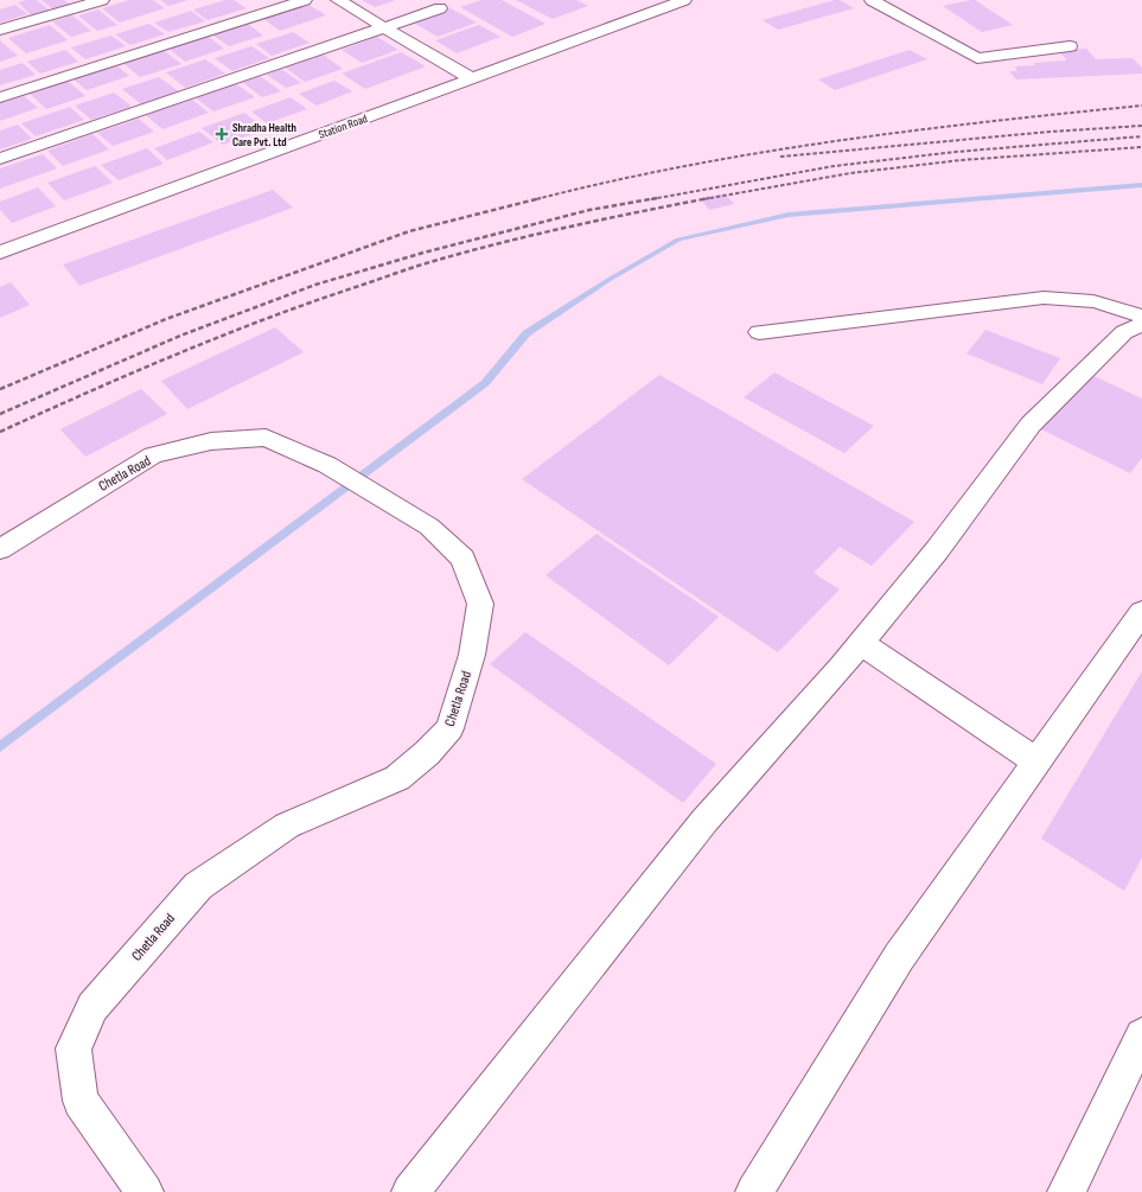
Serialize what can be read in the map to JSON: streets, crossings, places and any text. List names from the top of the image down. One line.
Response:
{"streets":{"street":["Station Road","Chetla Road"]},"places":{"health":["Shradha Health Care Pvt. Ltd"]}}
